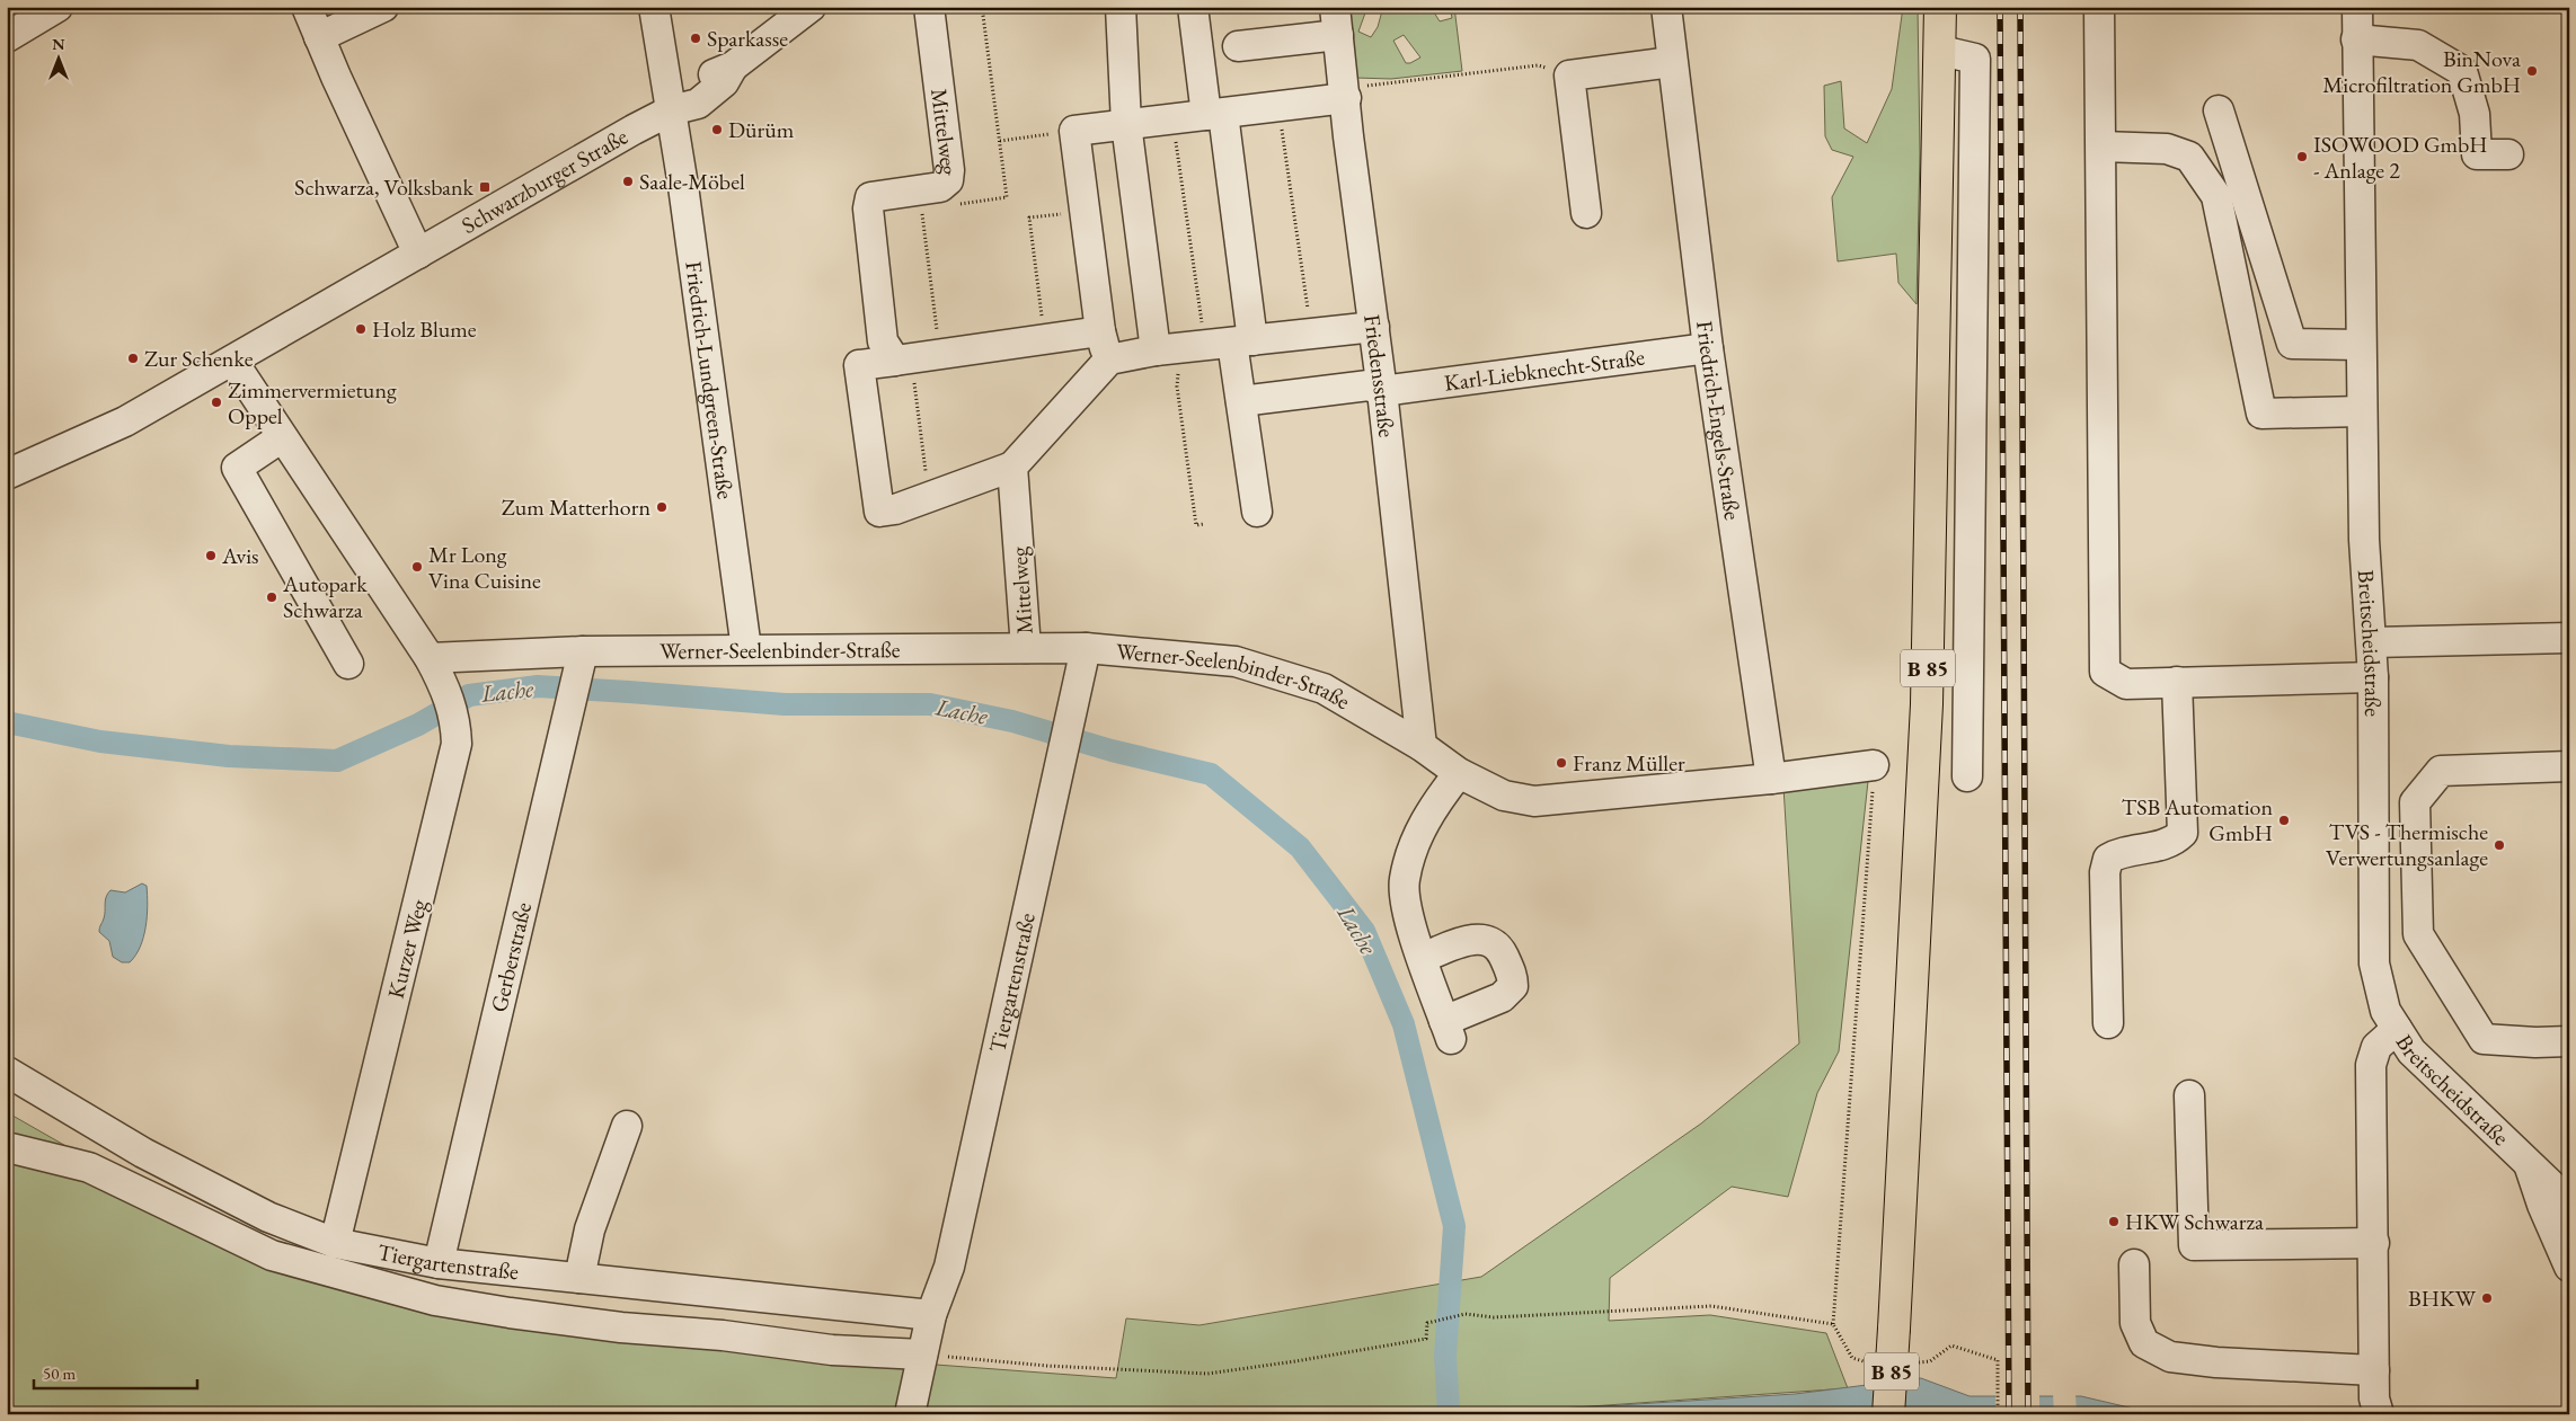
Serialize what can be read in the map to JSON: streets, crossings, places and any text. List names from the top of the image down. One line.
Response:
{"streets":{"main road":["B 85"],"street":["Mittelweg","Schwarzburger Straße","Karl-Liebknecht-Straße","Friedensstraße","Friedrich-Lundgreen-Straße","Friedrich-Engels-Straße","Breitscheidstraße","Werner-Seelenbinder-Straße","Kurzer Weg","Gerberstraße","Tiergartenstraße"]},"crossings":[["Mittelweg","Werner-Seelenbinder-Straße"],["Schwarzburger Straße","Friedrich-Lundgreen-Straße"],["Karl-Liebknecht-Straße","Friedensstraße"],["Karl-Liebknecht-Straße","Friedrich-Engels-Straße"],["Friedensstraße","Werner-Seelenbinder-Straße"],["Friedrich-Lundgreen-Straße","Werner-Seelenbinder-Straße"],["Friedrich-Engels-Straße","Werner-Seelenbinder-Straße"],["Werner-Seelenbinder-Straße","Kurzer Weg"],["Werner-Seelenbinder-Straße","Gerberstraße"],["Werner-Seelenbinder-Straße","Tiergartenstraße"],["Kurzer Weg","Tiergartenstraße"],["Gerberstraße","Tiergartenstraße"]],"water":["Lache"],"places":{"other":["Sparkasse","BinNova Microfiltration GmbH","Dürüm","ISOWOOD GmbH - Anlage 2","Saale-Möbel","Holz Blume","Zur Schenke","Zimmervermietung Oppel","Zum Matterhorn","Avis","Mr Long Vina Cuisine","Autopark Schwarza","Franz Müller","TSB Automation GmbH","TVS - Thermische Verwertungsanlage","HKW Schwarza","BHKW"],"transit":["Schwarza, Volksbank"]},"scale_bar":"50 m","north":"top"}
